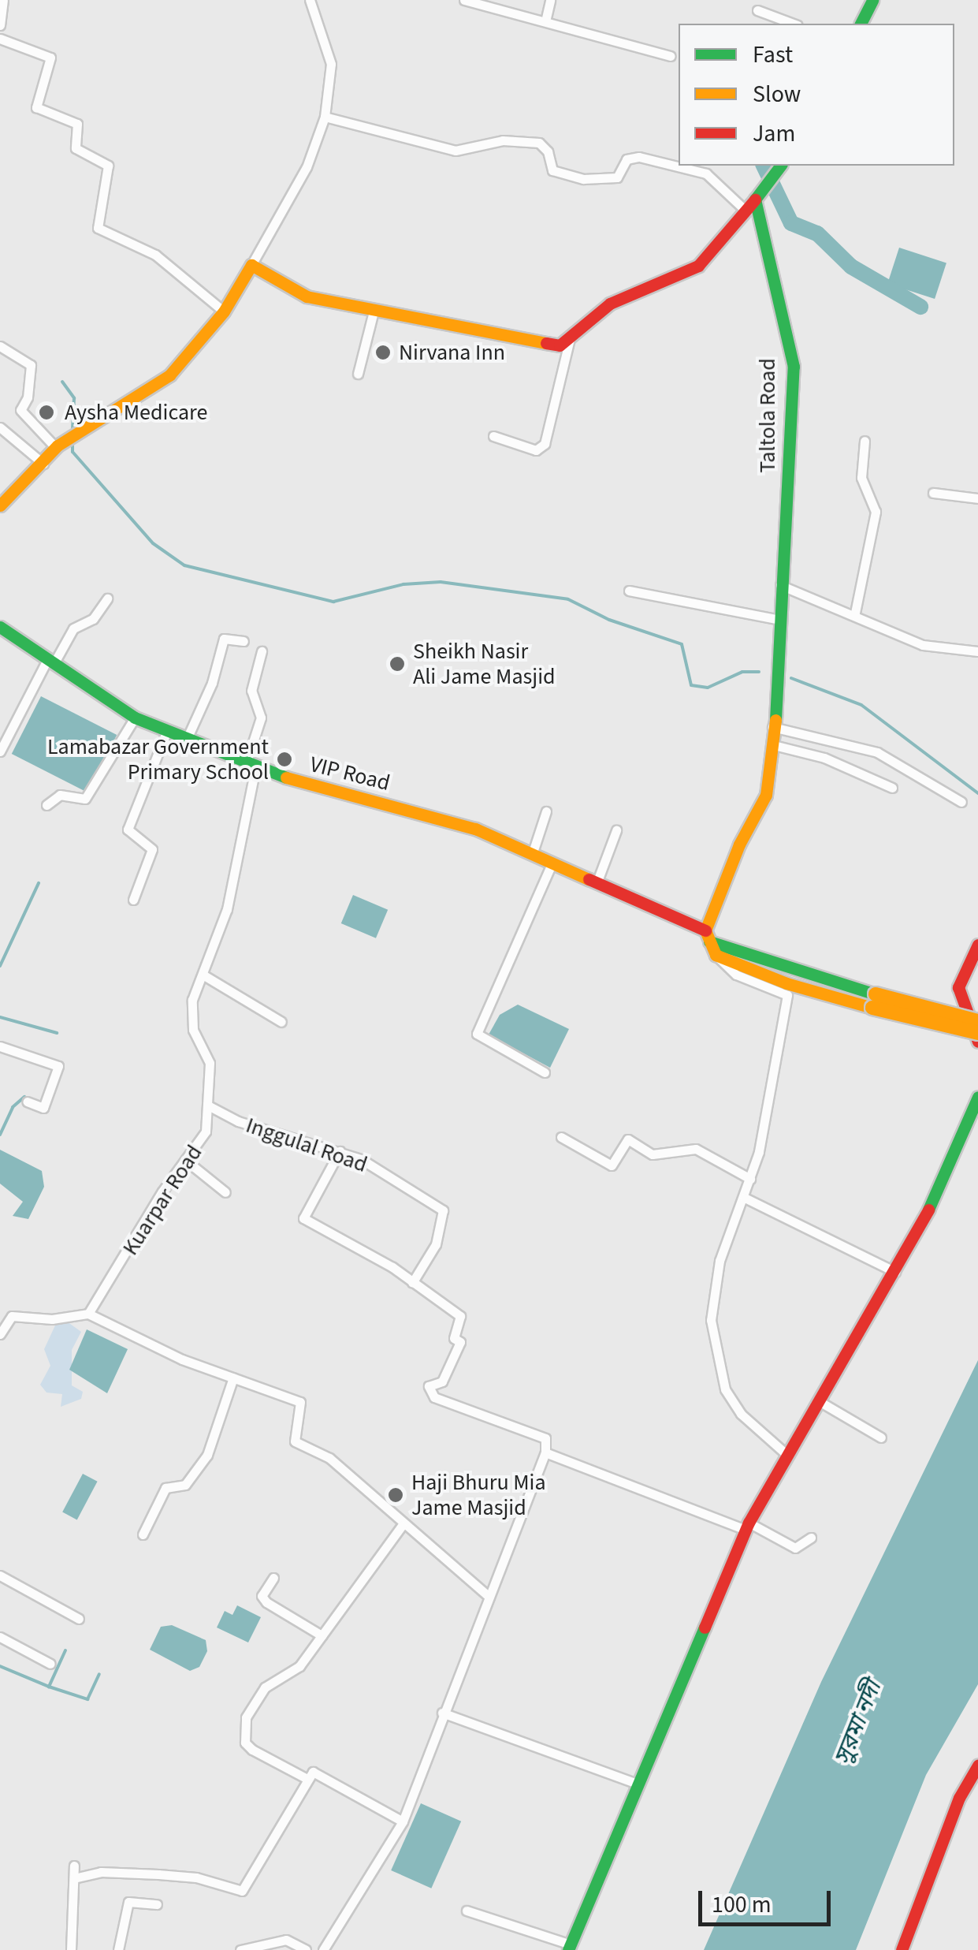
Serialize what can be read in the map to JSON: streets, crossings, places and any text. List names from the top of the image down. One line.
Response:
{"streets":{"street":["Taltola Road","VIP Road","Inggulal Road","Kuarpar Road"]},"crossings":[["Taltola Road","VIP Road"],["VIP Road","Kuarpar Road"],["Inggulal Road","Kuarpar Road"]],"water":["সুরমা নদী"],"places":["Nirvana Inn","Aysha Medicare","Sheikh Nasir Ali Jame Masjid","Lamabazar Government Primary School","Haji Bhuru Mia Jame Masjid"],"legend":["Fast","Slow","Jam"],"scale_bar":"100 m"}
